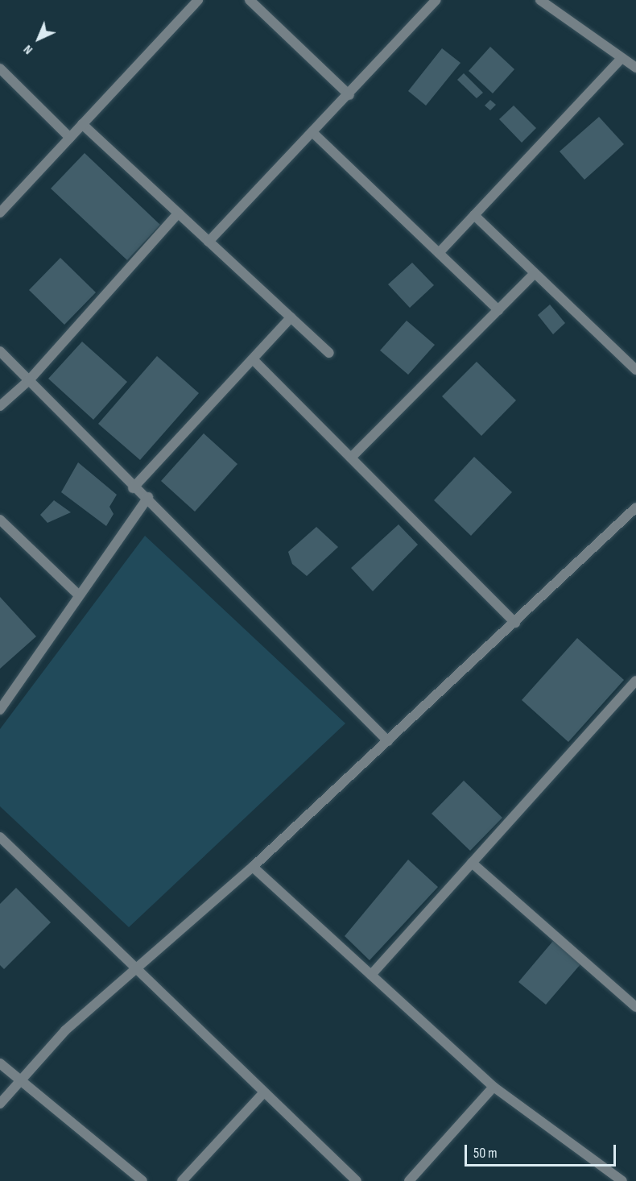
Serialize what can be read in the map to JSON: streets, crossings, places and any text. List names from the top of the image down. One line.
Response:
{"scale_bar":"50 m","north":"bottom left"}
